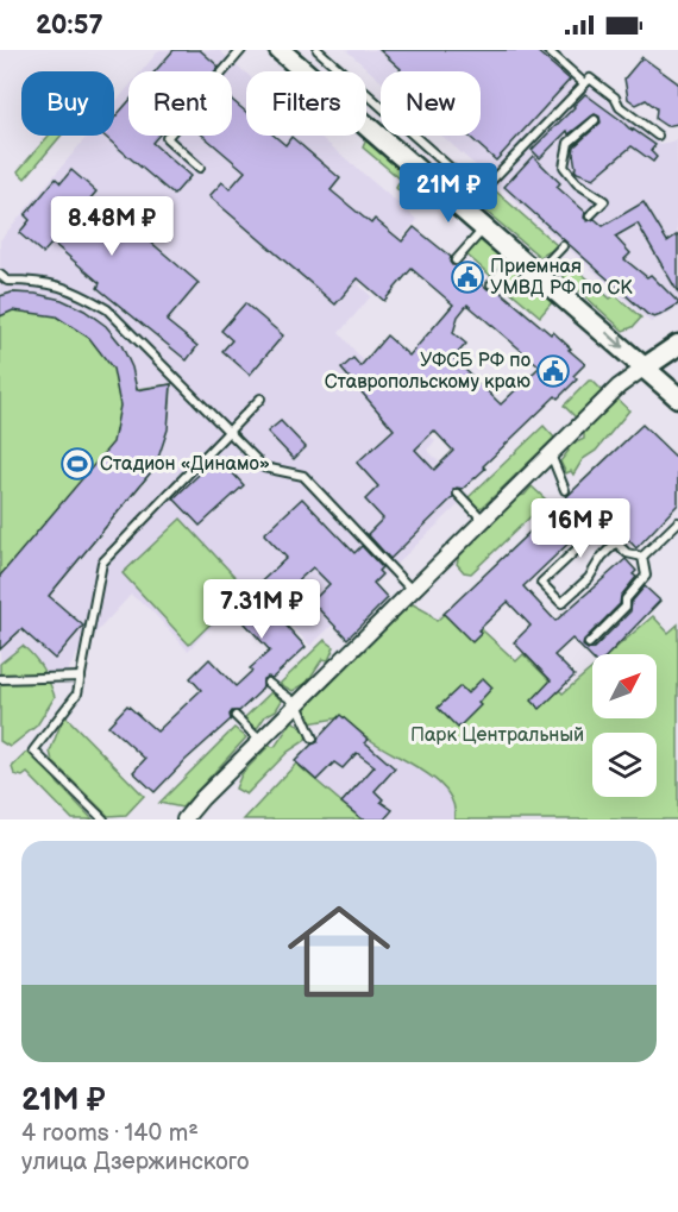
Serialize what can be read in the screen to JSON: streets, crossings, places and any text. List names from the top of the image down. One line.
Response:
{"parks":["Парк Центральный"],"places":{"public building":["Приемная УМВД РФ по СК","УФСБ РФ по Ставропольскому краю"],"sports":["Стадион «Динамо»"]},"north":"top right","page":{"status":"20:57","chip":["Buy","Rent","Filters","New"],"price":["21M ₽","8.48M ₽","16M ₽","7.31M ₽"],"list":[{"name":"21M ₽","note":"4 rooms · 140 m² · улица Дзержинского"}]}}
